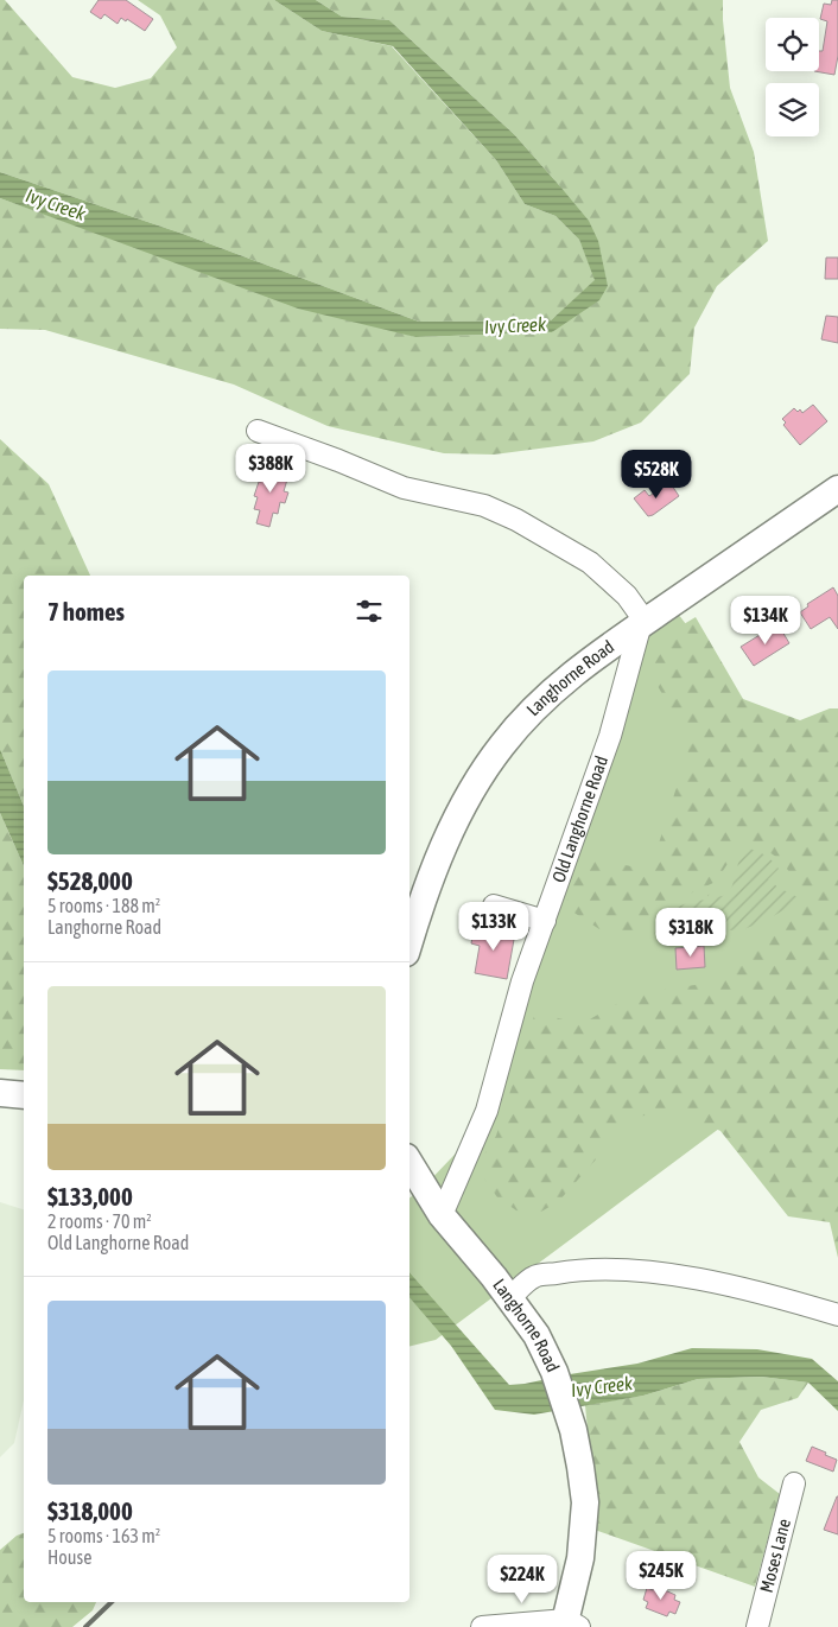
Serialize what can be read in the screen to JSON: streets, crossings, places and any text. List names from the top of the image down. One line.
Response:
{"streets":{"main road":["Langhorne Road"],"street":["Old Langhorne Road","Moses Lane"]},"crossings":[["Langhorne Road","Old Langhorne Road"]],"water":["Ivy Creek"],"page":{"price":["$388K","$528K","$134K","$133K","$318K","$245K","$224K"],"heading":"7 homes","list":[{"name":"$528,000","note":"5 rooms · 188 m² · Langhorne Road"},{"name":"$133,000","note":"2 rooms · 70 m² · Old Langhorne Road"},{"name":"$318,000","note":"5 rooms · 163 m² · House"}]}}
